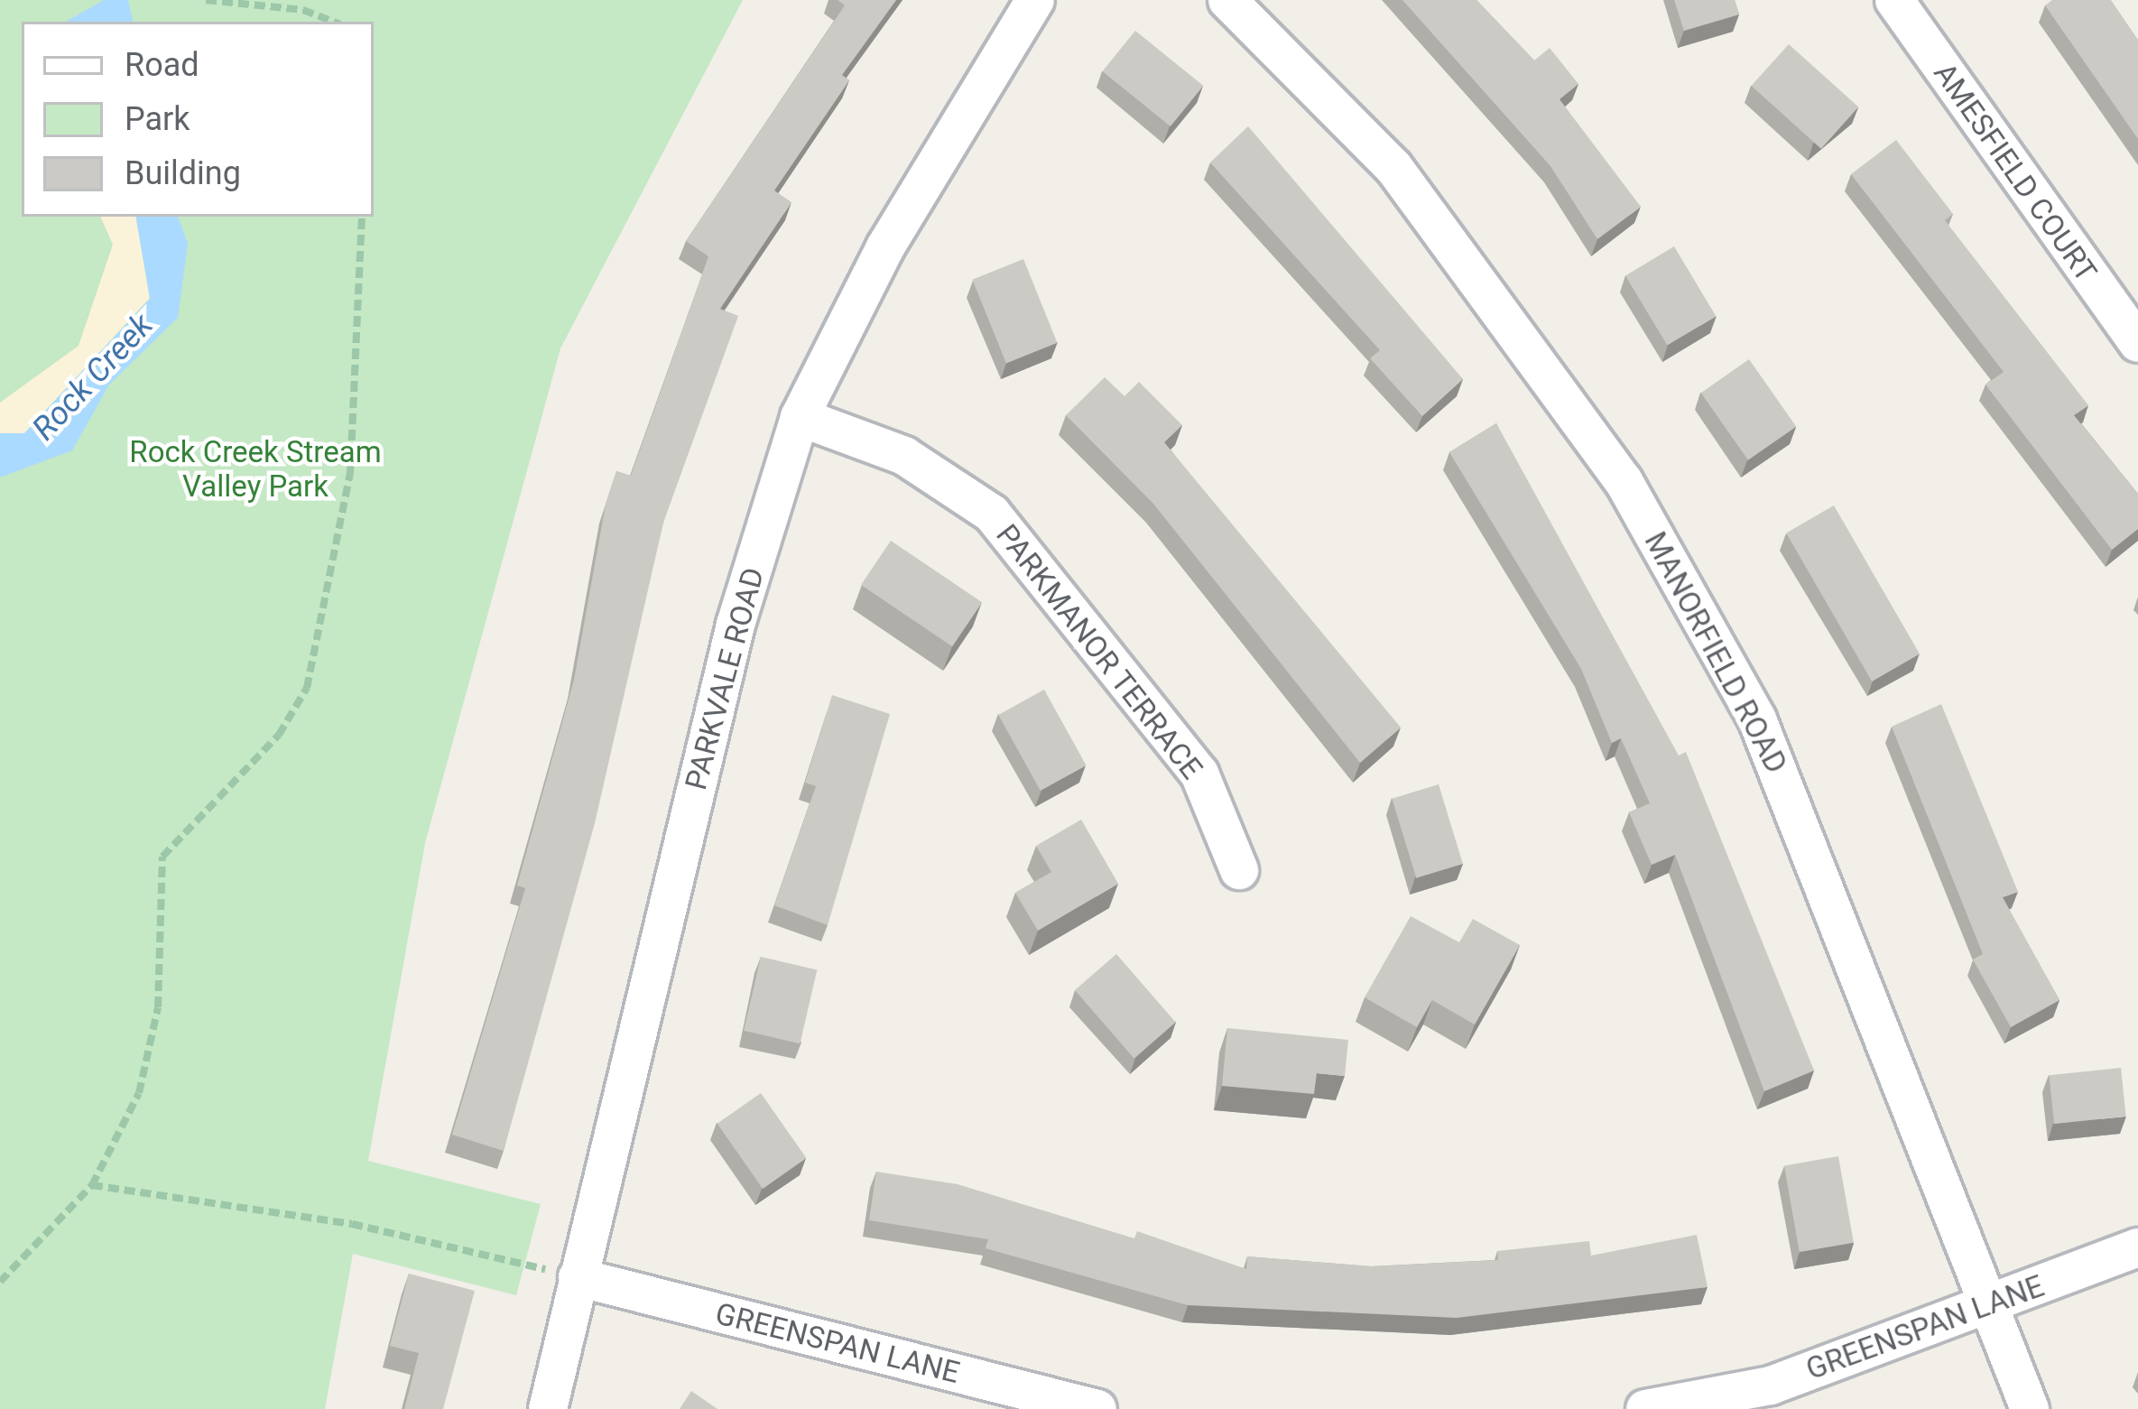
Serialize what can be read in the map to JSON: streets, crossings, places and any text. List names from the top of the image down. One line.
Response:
{"streets":{"street":["AMESFIELD COURT","PARKMANOR TERRACE","MANORFIELD ROAD","PARKVALE ROAD","GREENSPAN LANE"]},"crossings":[["PARKMANOR TERRACE","PARKVALE ROAD"],["MANORFIELD ROAD","GREENSPAN LANE"],["PARKVALE ROAD","GREENSPAN LANE"]],"water":["Rock Creek"],"parks":["Rock Creek Stream Valley Park"],"legend":["Road","Park","Building"]}
